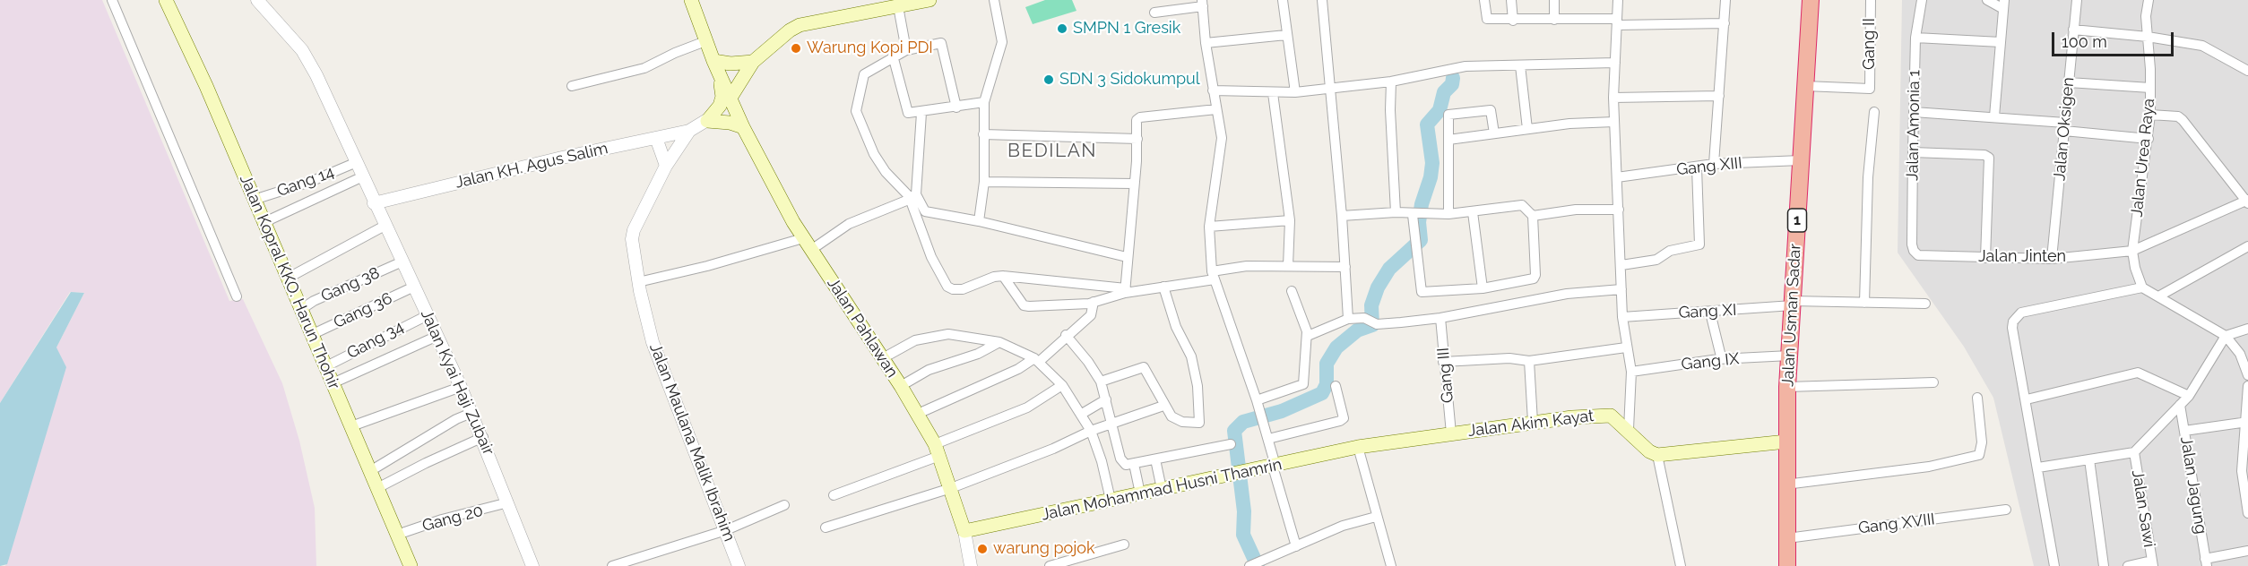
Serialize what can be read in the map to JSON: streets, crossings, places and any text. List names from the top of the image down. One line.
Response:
{"streets":{"highway":["1","Jalan Usman Sadar"],"main road":["Jalan Kopral KKO. Harun Thohir","Jalan Pahlawan","Jalan Akim Kayat","Jalan Mohammad Husni Thamrin"],"street":["Gang II","Jalan Amonia 1","Jalan Oksigen","Jalan Urea Raya","Jalan KH. Agus Salim","Gang XIII","Gang 14","Jalan Jinten","Gang 38","Gang 36","Gang XI","Gang 34","Gang IX","Gang III","Jalan Kyai Haji Zubair","Jalan Maulana Malik Ibrahim","Jalan Jagung","Jalan Sawi","Gang 20","Gang XVIII"]},"crossings":[["Gang II","Jalan Usman Sadar"],["Jalan Amonia 1","Jalan Jinten"],["Jalan Oksigen","Jalan Jinten"],["Jalan Urea Raya","Jalan Jinten"],["Jalan KH. Agus Salim","Jalan Kyai Haji Zubair"],["Jalan KH. Agus Salim","Jalan Maulana Malik Ibrahim"],["Gang XIII","Jalan Usman Sadar"],["Gang 14","Jalan Kopral KKO. Harun Thohir"],["Gang 14","Jalan Kyai Haji Zubair"],["Jalan Kopral KKO. Harun Thohir","Gang 38"],["Jalan Kopral KKO. Harun Thohir","Gang 36"],["Jalan Kopral KKO. Harun Thohir","Gang 34"],["Jalan Kopral KKO. Harun Thohir","Gang 20"],["Gang 38","Jalan Kyai Haji Zubair"],["Gang 36","Jalan Kyai Haji Zubair"],["Gang XI","Jalan Usman Sadar"],["Jalan Usman Sadar","Gang IX"],["Jalan Usman Sadar","Gang XVIII"],["Jalan Pahlawan","Jalan Mohammad Husni Thamrin"],["Gang 34","Jalan Kyai Haji Zubair"],["Gang III","Jalan Akim Kayat"],["Jalan Kyai Haji Zubair","Gang 20"],["Jalan Akim Kayat","Jalan Mohammad Husni Thamrin"]],"districts":["BEDILAN"],"places":["SMPN 1 Gresik","Warung Kopi PDI","SDN 3 Sidokumpul","warung pojok"],"scale_bar":"100 m"}
